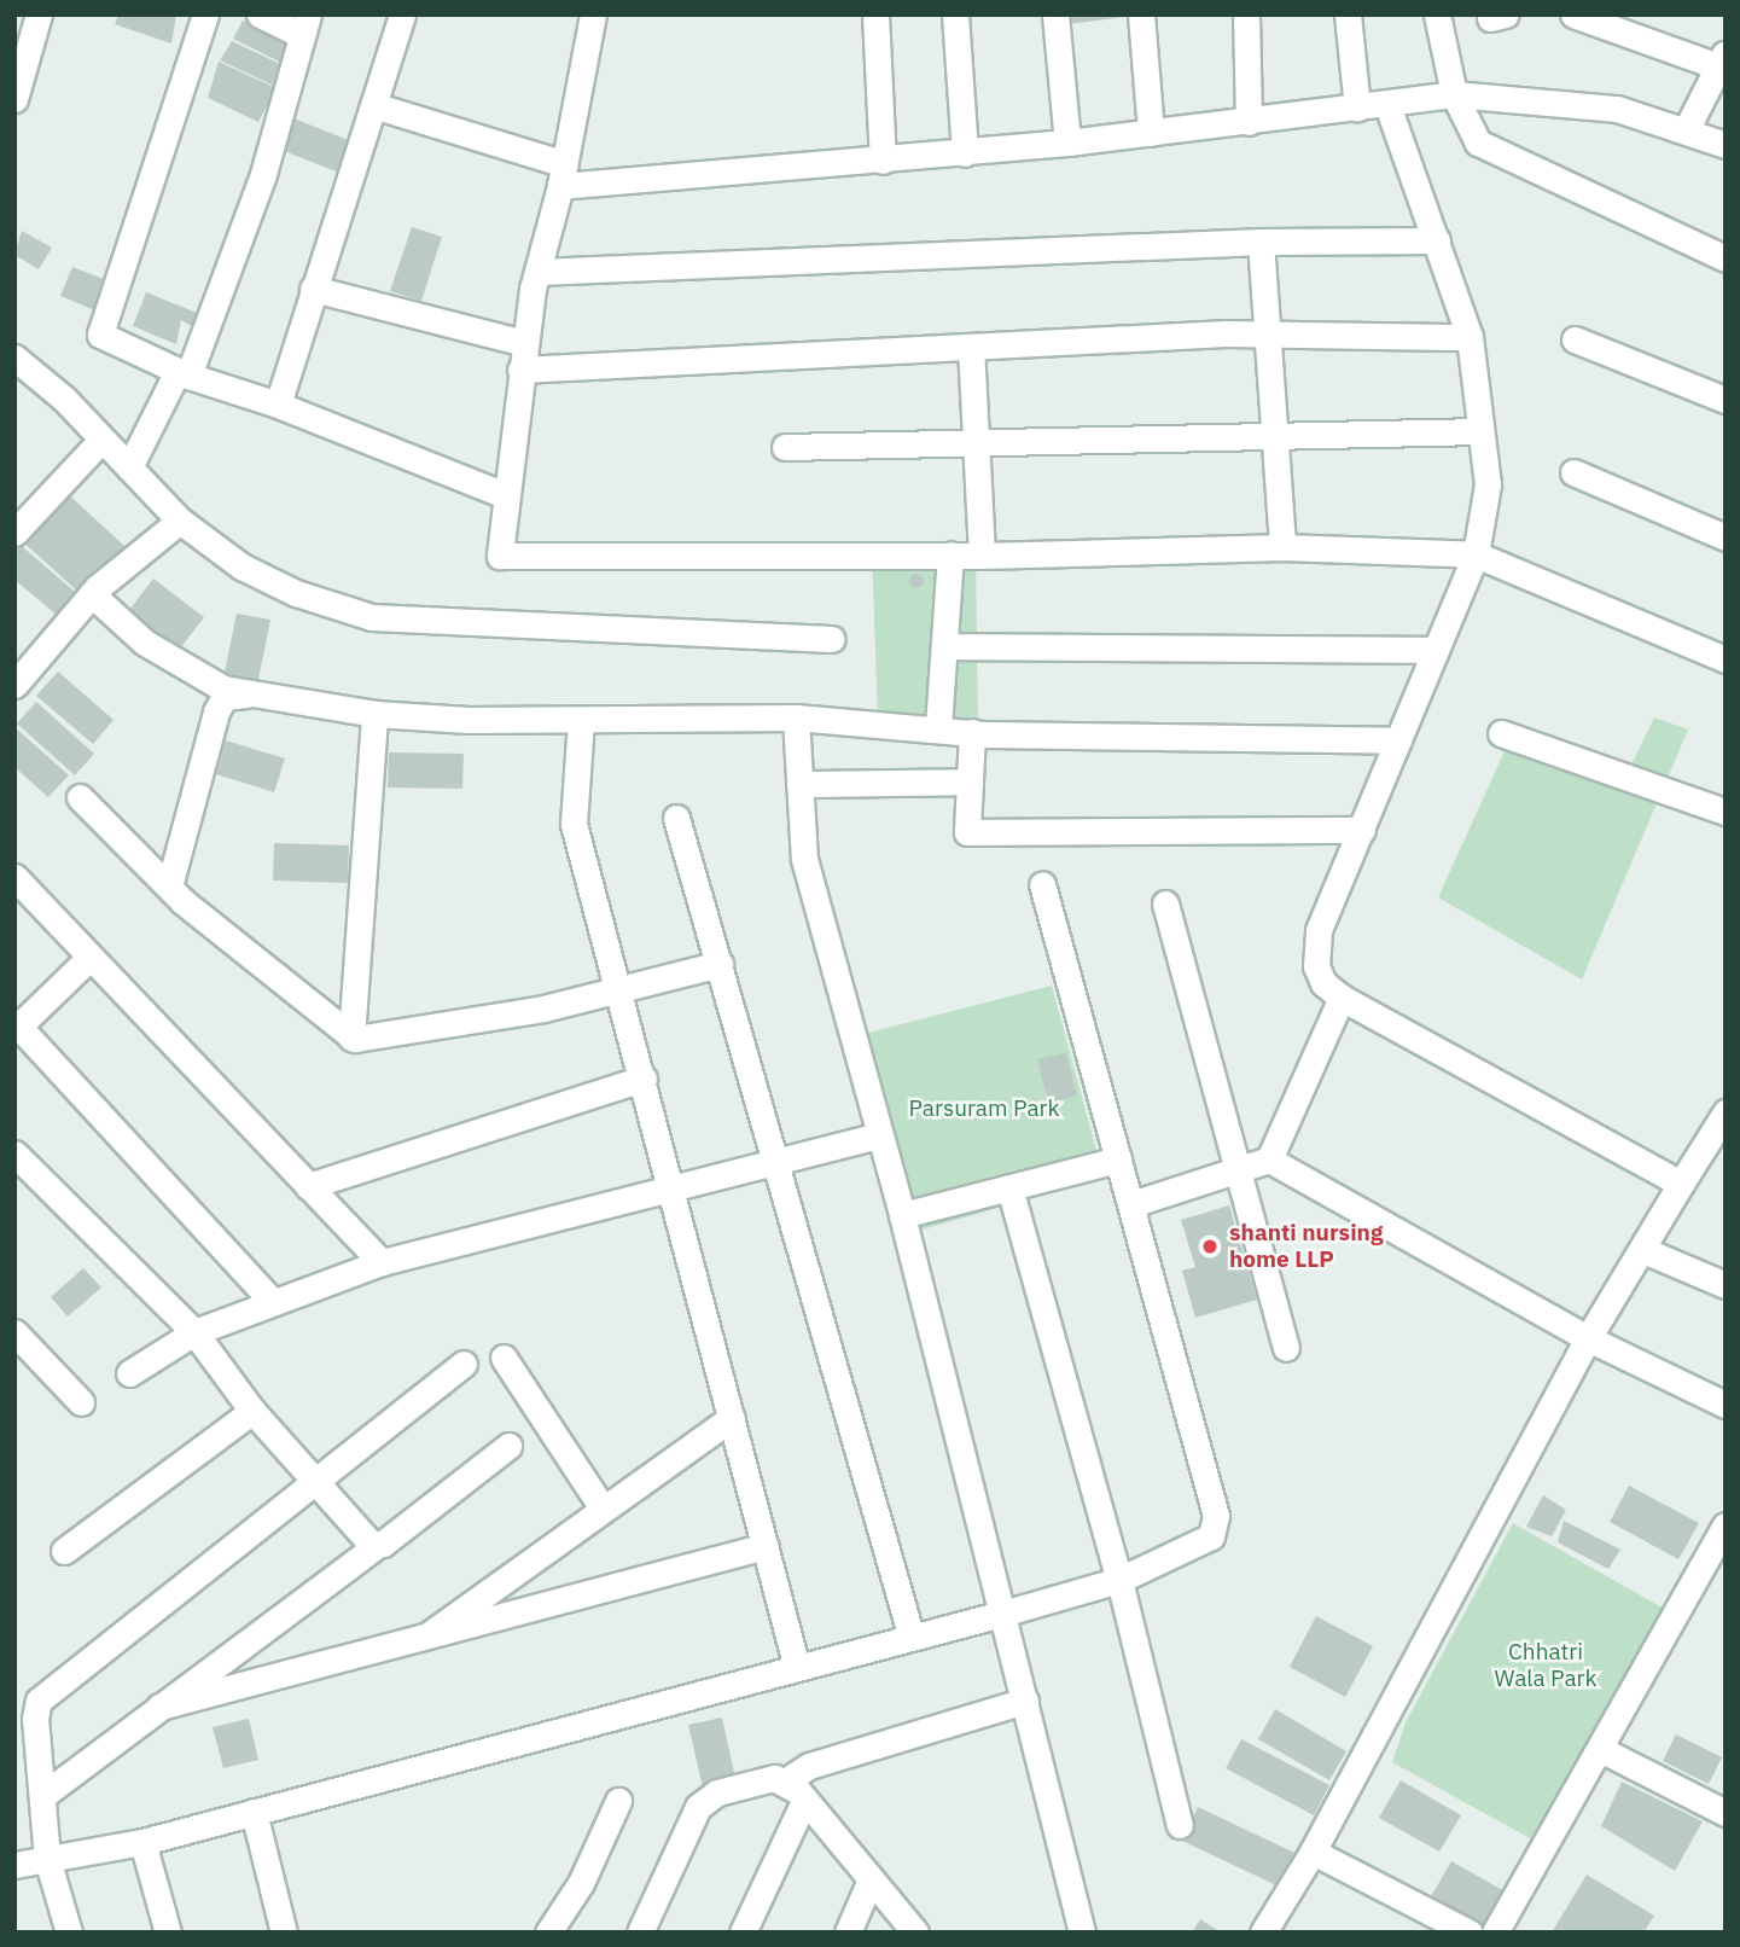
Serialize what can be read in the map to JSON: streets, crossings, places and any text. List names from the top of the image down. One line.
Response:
{"parks":["Parsuram Park","Chhatri Wala Park"],"places":["shanti nursing home LLP"]}
